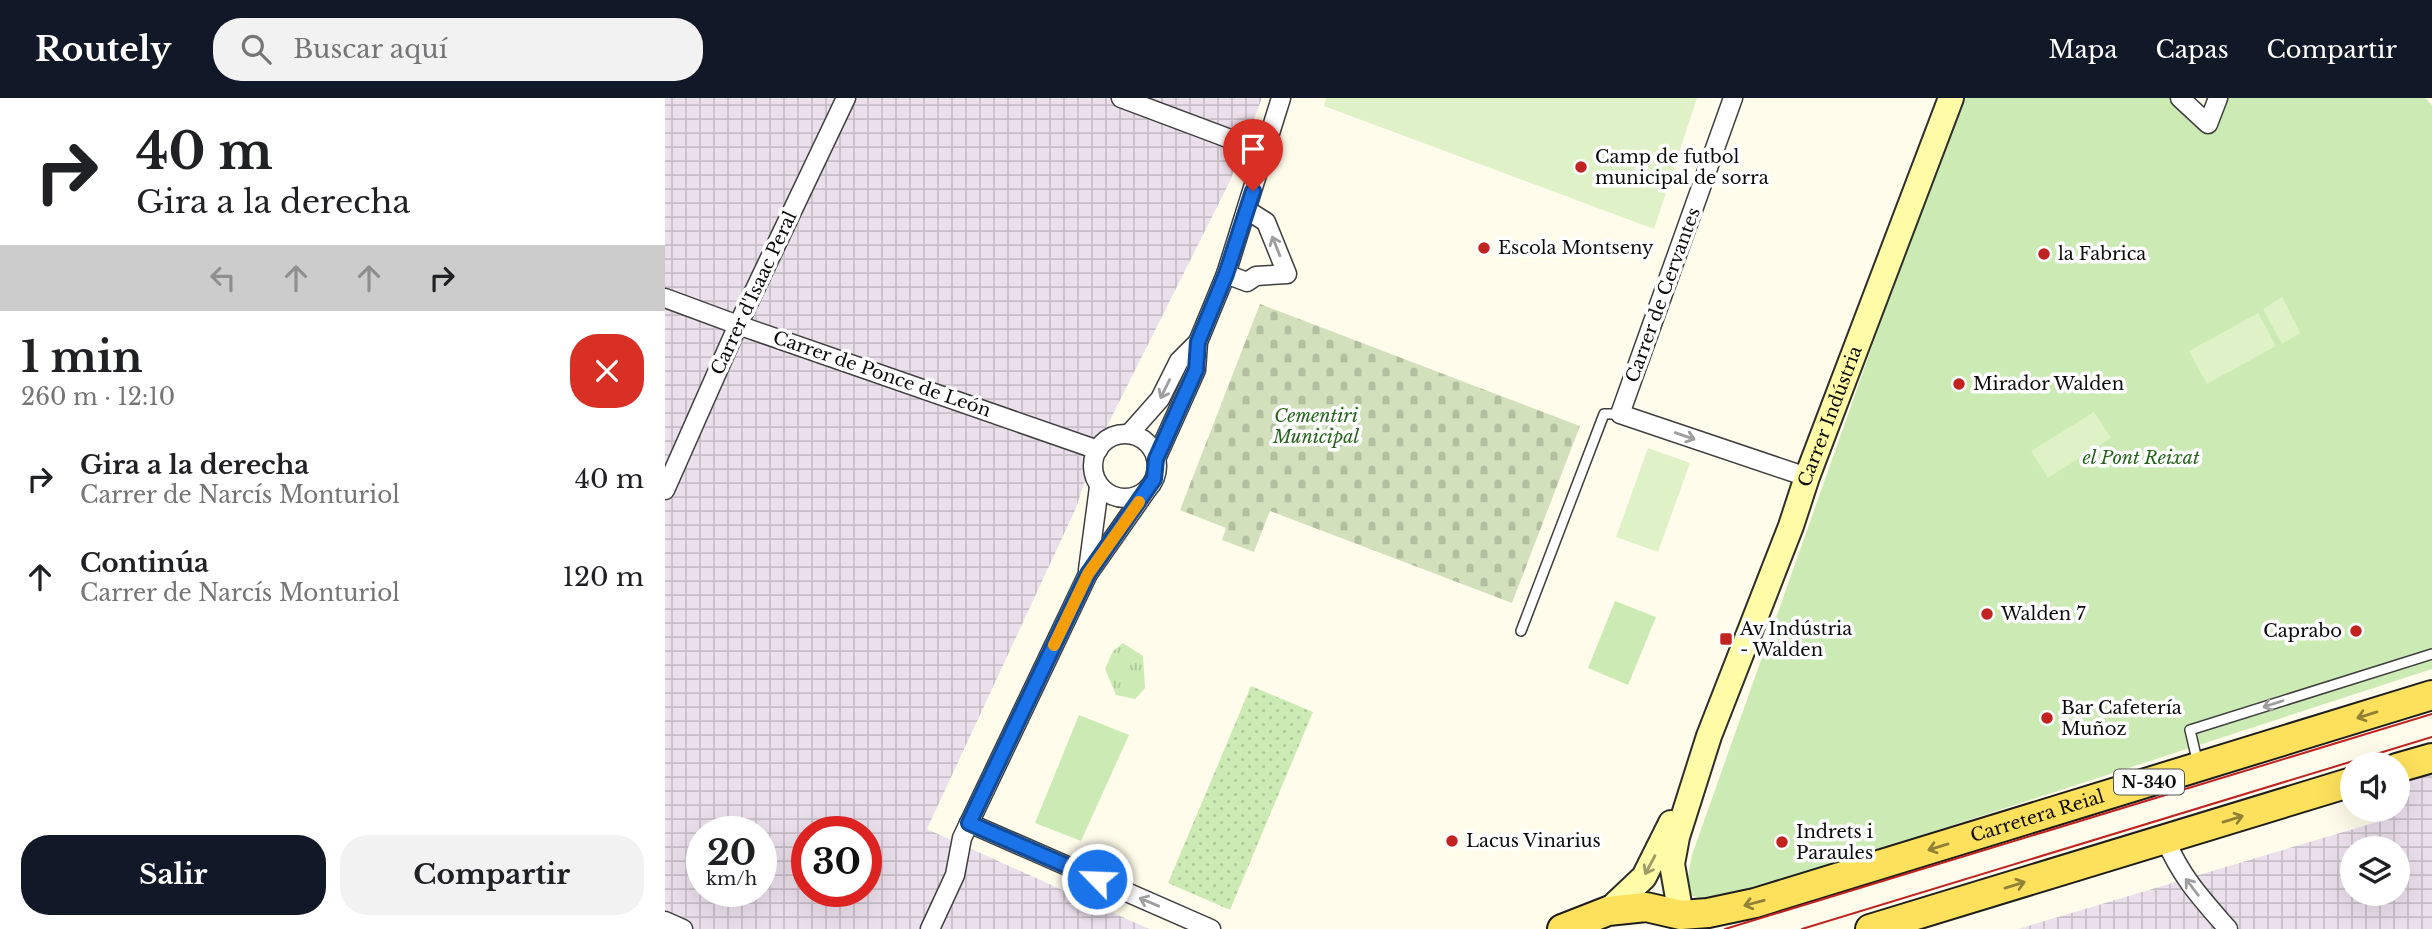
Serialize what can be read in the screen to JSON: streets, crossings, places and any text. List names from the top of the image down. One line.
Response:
{"streets":{"main road":["N-340","Carretera Reial"],"street":["Carrer d'Isaac Peral","Carrer de Cervantes","Carrer de Ponce de León","Carrer Indústria"]},"crossings":[["Carrer d'Isaac Peral","Carrer de Ponce de León"]],"parks":["Cementiri Municipal","el Pont Reixat"],"places":{"other":["Camp de futbol municipal de sorra","Escola Montseny","la Fabrica","Mirador Walden","Walden 7","Caprabo","Bar Cafetería Muñoz","Lacus Vinarius","Indrets i Paraules"],"transit":["Av Indústria - Walden"]},"page":{"header":"Routely","search":"Buscar aquí","nav":["Mapa","Capas","Compartir"],"turn":["40 m","Gira a la derecha"],"heading":["1 min","260 m · 12:10"],"list":[{"name":"Gira a la derecha","note":"Carrer de Narcís Monturiol","value":"40 m"},{"name":"Continúa","note":"Carrer de Narcís Monturiol","value":"120 m"}],"speed":"20 km/h","limit":"30","buttons":["Salir","Compartir"]}}
